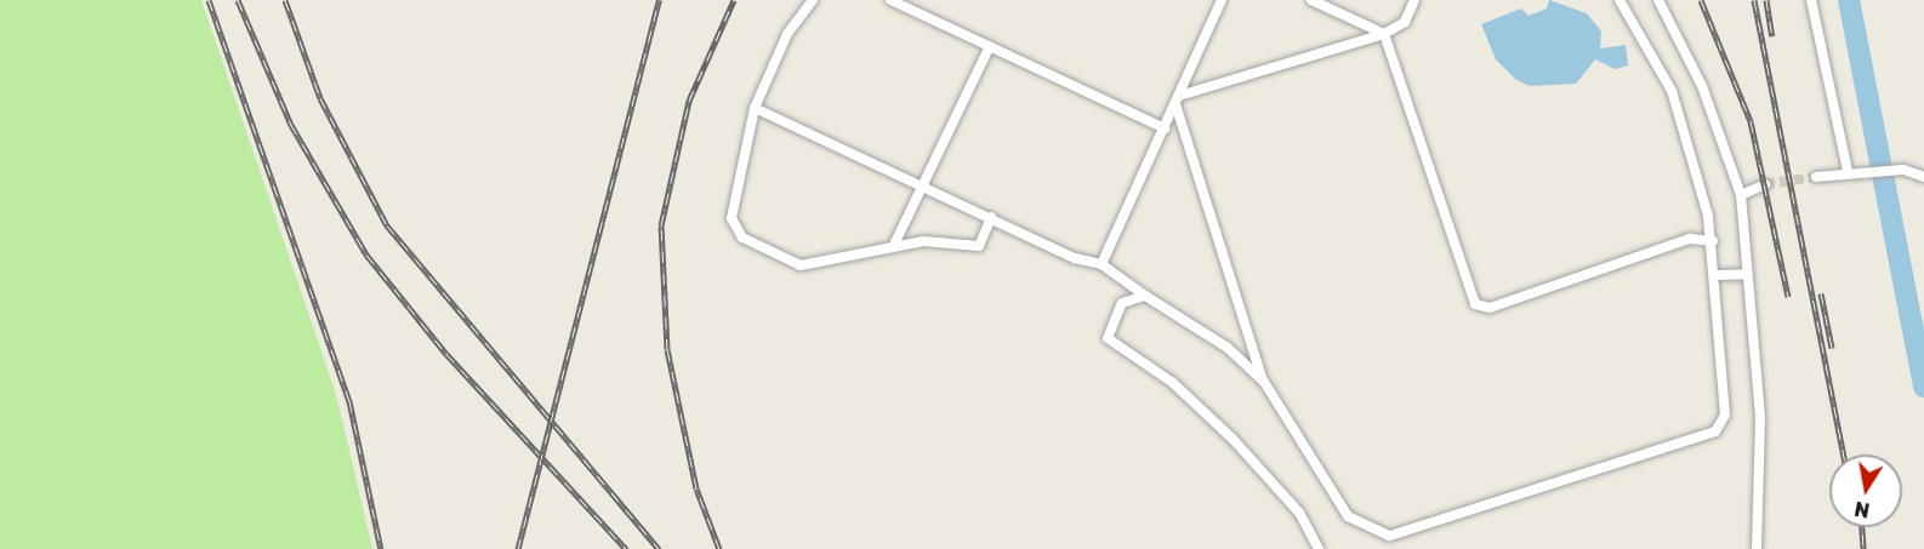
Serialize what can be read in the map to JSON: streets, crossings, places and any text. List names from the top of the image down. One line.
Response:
{"north":"bottom"}
